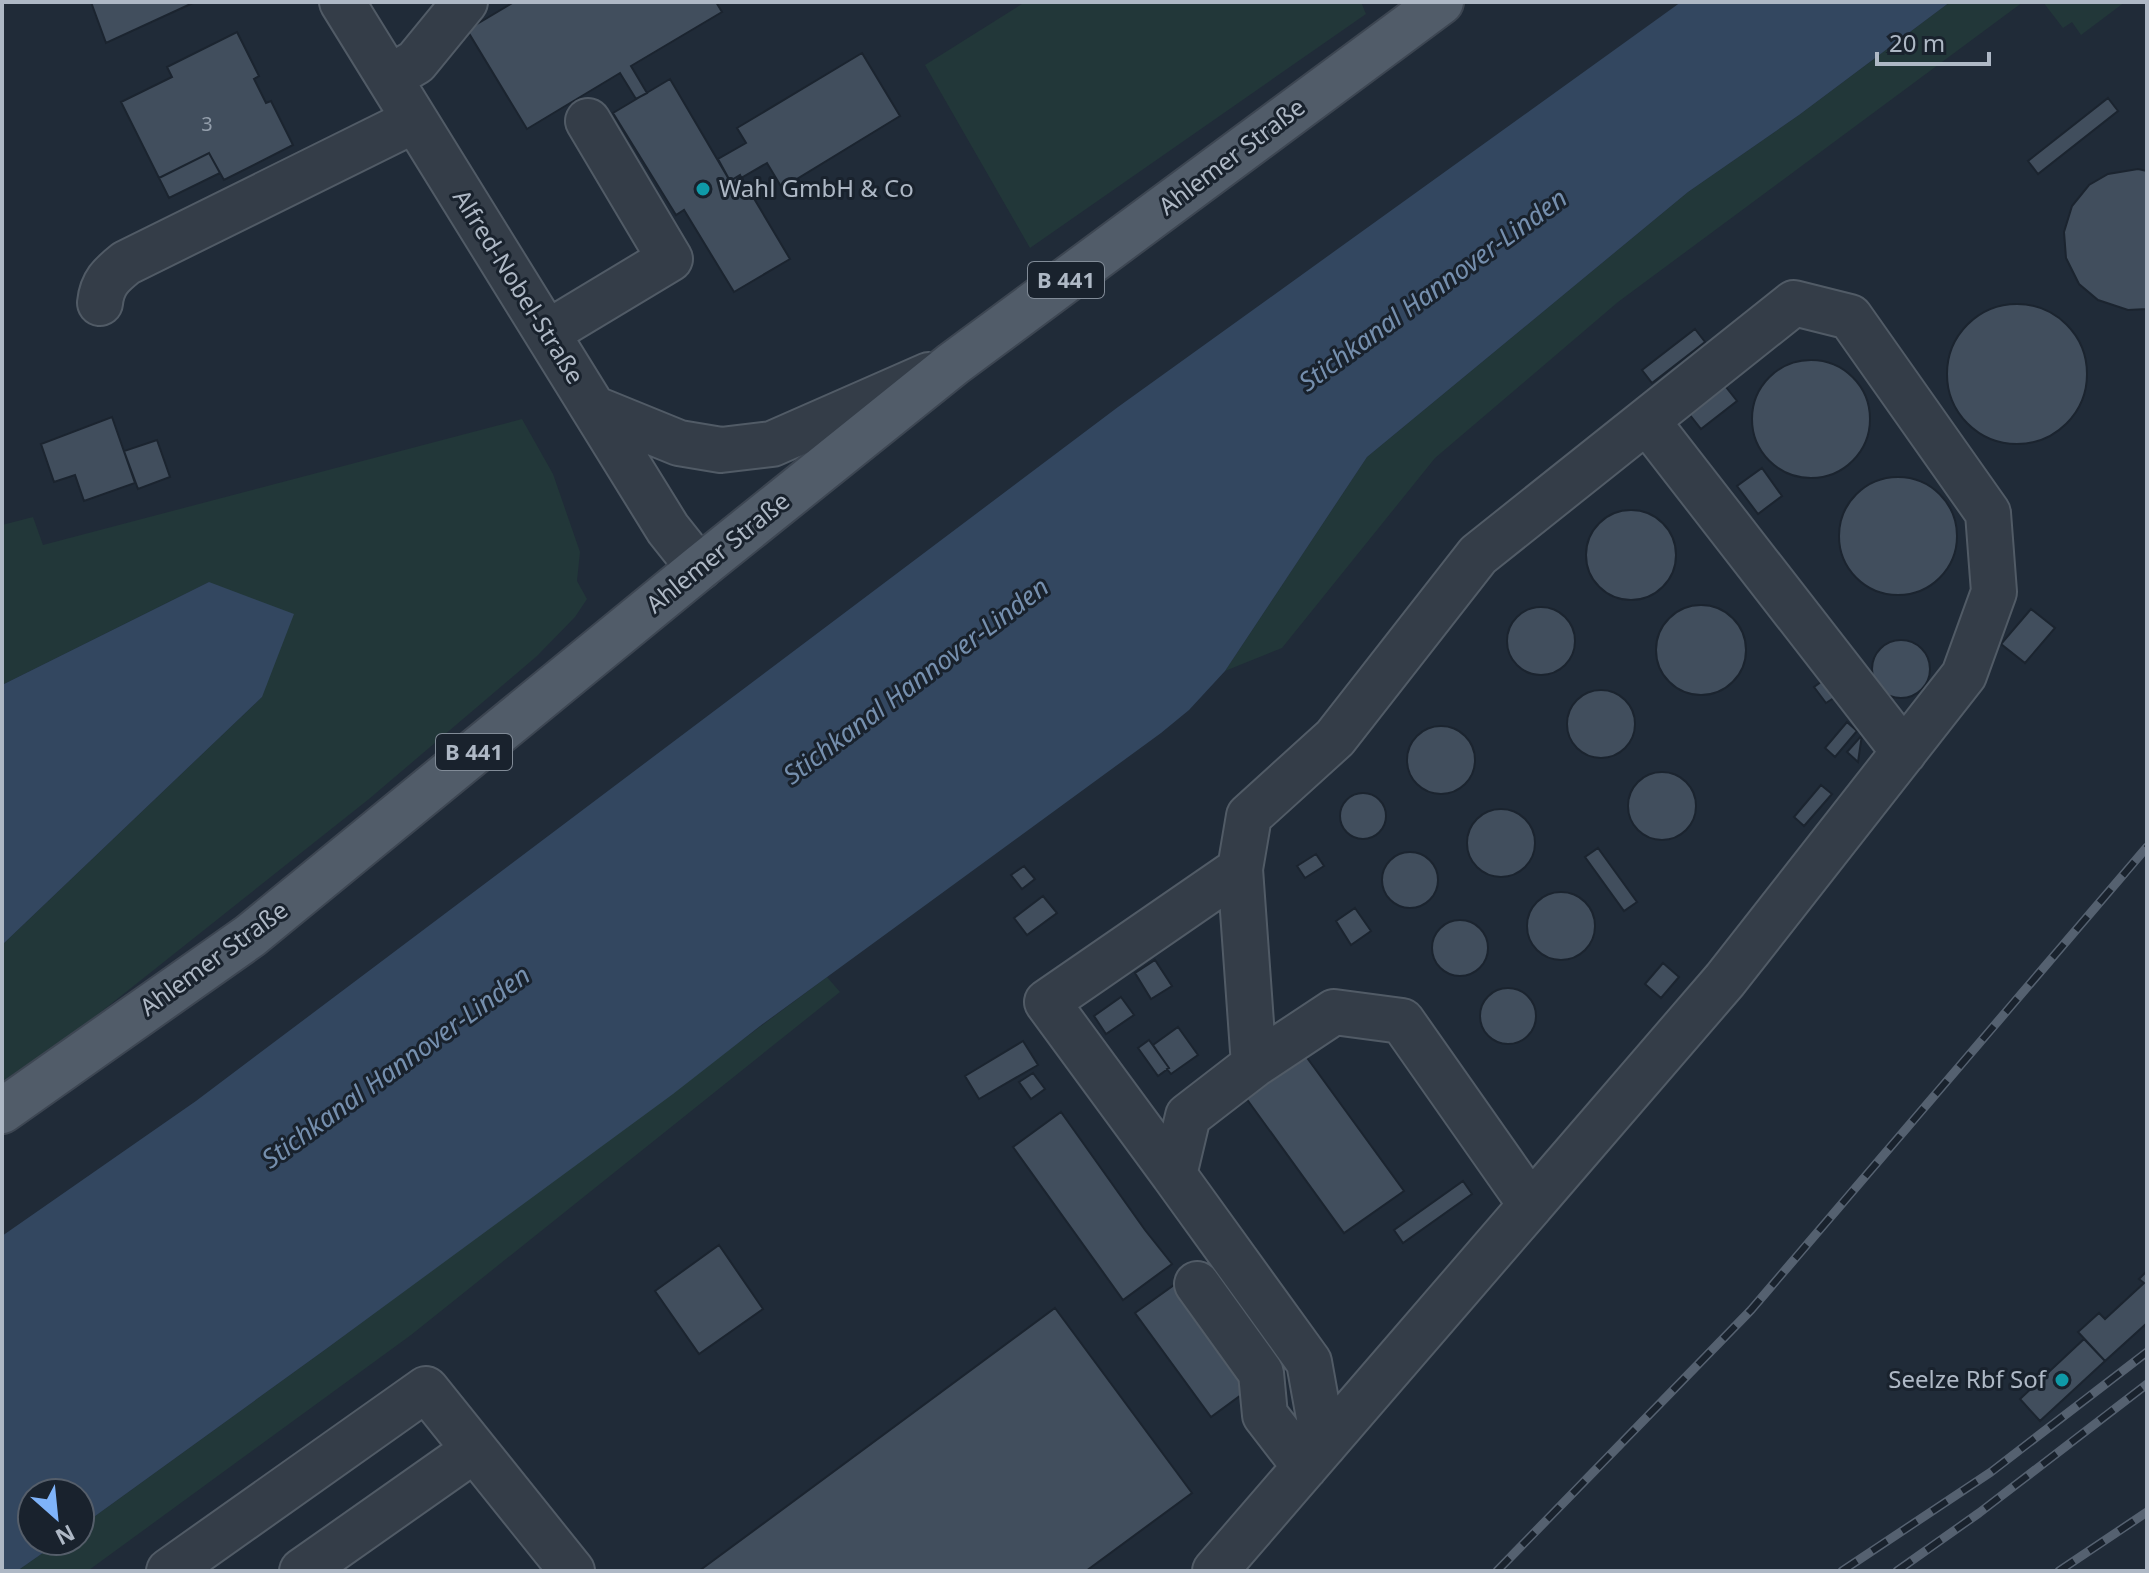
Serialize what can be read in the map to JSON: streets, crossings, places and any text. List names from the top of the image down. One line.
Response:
{"streets":{"main road":["Ahlemer Straße","B 441"],"street":["Alfred-Nobel-Straße"]},"crossings":[["Ahlemer Straße","Alfred-Nobel-Straße"]],"water":["Stichkanal Hannover-Linden"],"places":["Wahl GmbH & Co","Seelze Rbf Sof"],"house_numbers":["3"],"scale_bar":"20 m","north":"bottom right"}
